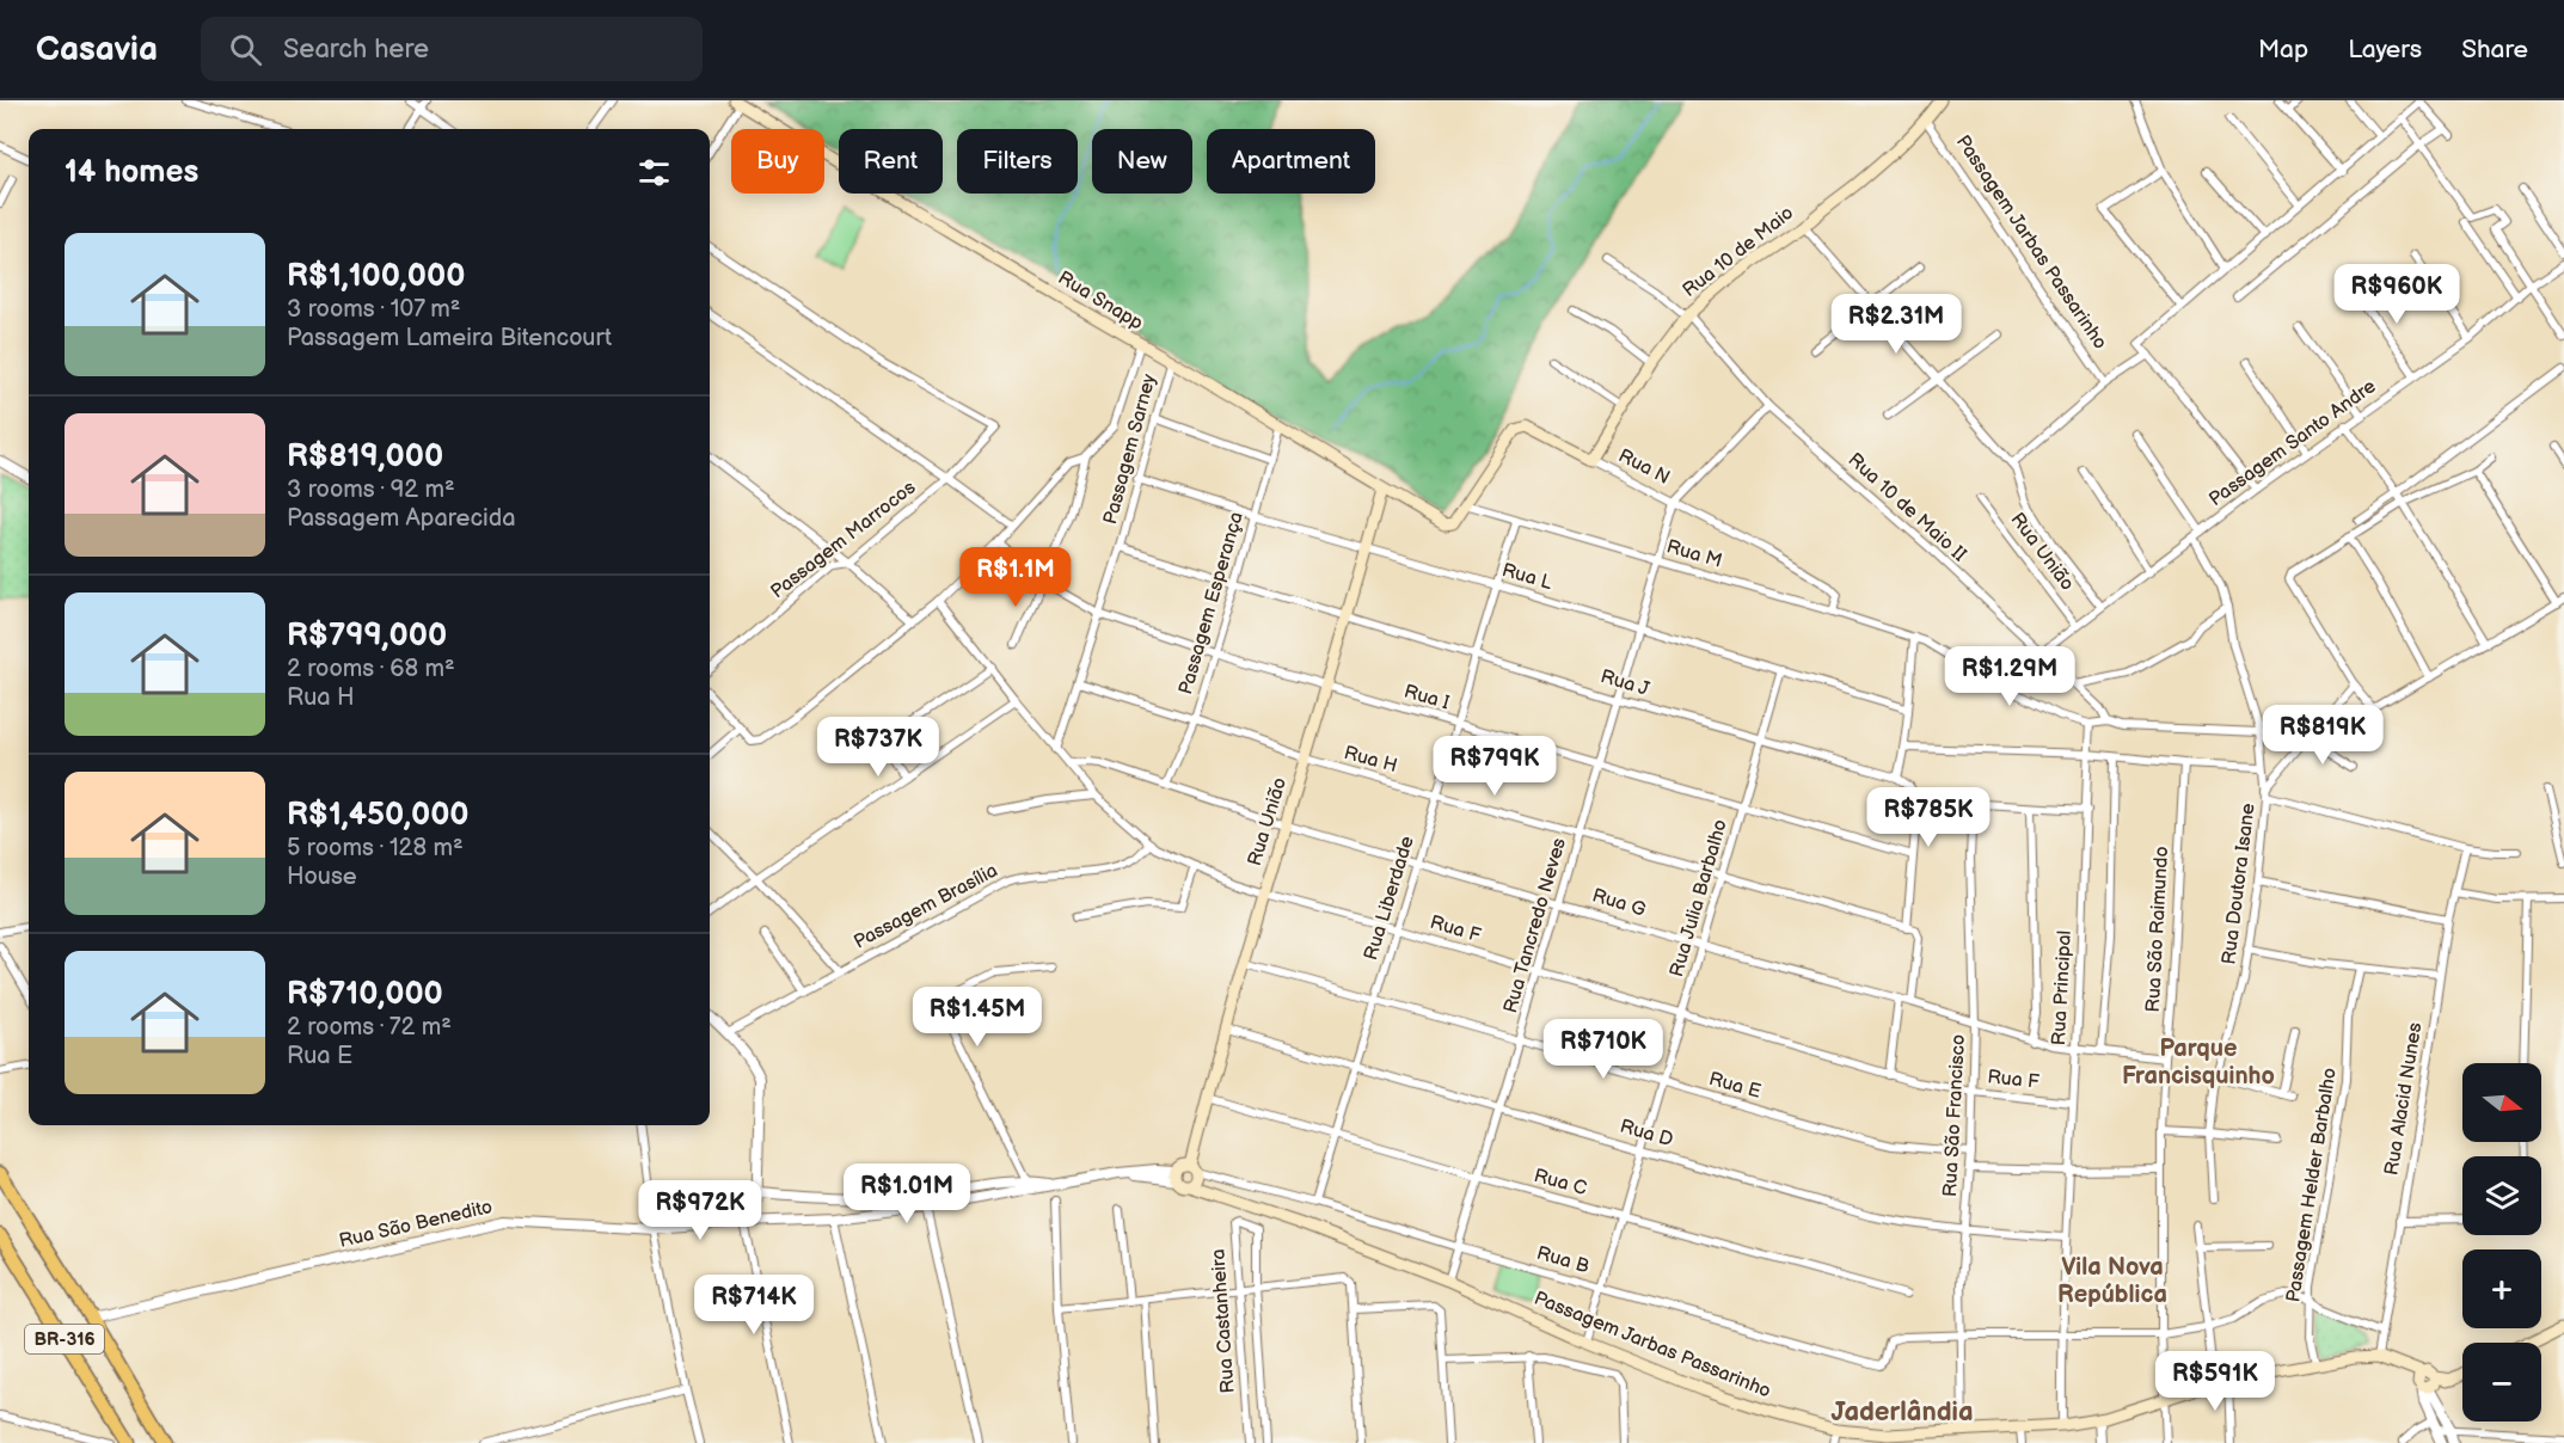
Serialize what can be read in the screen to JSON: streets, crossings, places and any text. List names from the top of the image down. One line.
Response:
{"streets":{"highway":["BR-316"],"main road":["Passagem Jarbas Passarinho","Rua 10 de Maio","Rua Snapp","Rua N","Rua União"],"street":["Passagem Santo Andre","Passagem Sarney","Rua 10 de Maio II","Passagem Marrocos","Rua M","Rua L","Passagem Esperança","Rua J","Rua I","Rua H","Rua Doutora Isane","Rua Liberdade","Rua Julia Barbalho","Rua G","Passagem Brasília","Rua Tancredo Neves","Rua F","Rua São Raimundo","Rua Principal","Rua E","Rua Alacid Nunes","Rua São Francisco","Rua D","Rua C","Passagem Helder Barbalho","Rua São Benedito","Rua B","Rua Castanheira"]},"crossings":[["Passagem Jarbas Passarinho","Rua 10 de Maio"],["Passagem Jarbas Passarinho","Rua Julia Barbalho"],["Passagem Jarbas Passarinho","Rua Tancredo Neves"],["Passagem Jarbas Passarinho","Rua São Raimundo"],["Passagem Jarbas Passarinho","Rua Principal"],["Passagem Jarbas Passarinho","Rua Alacid Nunes"],["Passagem Jarbas Passarinho","Rua São Francisco"],["Passagem Jarbas Passarinho","Passagem Helder Barbalho"],["Rua 10 de Maio","Rua N"],["Rua 10 de Maio","Rua 10 de Maio II"],["Rua Snapp","Passagem Sarney"],["Rua Snapp","Rua N"],["Rua Snapp","Rua União"],["Rua Snapp","Passagem Esperança"],["Passagem Santo Andre","Rua 10 de Maio II"],["Passagem Santo Andre","Rua União"],["Passagem Santo Andre","Rua Doutora Isane"],["Passagem Sarney","Rua L"],["Passagem Sarney","Rua I"],["Passagem Sarney","Rua H"],["Passagem Sarney","Rua F"],["Rua N","Rua M"],["Rua N","Rua Tancredo Neves"],["Rua 10 de Maio II","Rua Tancredo Neves"],["Rua União","Rua L"],["Rua União","Rua J"],["Rua União","Rua I"],["Rua União","Rua H"],["Rua União","Rua G"],["Rua União","Rua F"],["Rua União","Rua E"],["Rua União","Rua D"],["Rua União","Rua C"],["Rua União","Rua São Benedito"],["Rua União","Rua B"],["Rua M","Rua Liberdade"],["Rua M","Rua Tancredo Neves"],["Rua M","Rua Principal"],["Rua L","Passagem Esperança"],["Rua L","Rua Liberdade"],["Rua L","Rua Julia Barbalho"],["Rua L","Rua Tancredo Neves"],["Passagem Esperança","Rua I"],["Passagem Esperança","Rua H"],["Passagem Esperança","Rua G"],["Rua J","Rua Liberdade"],["Rua J","Rua Julia Barbalho"],["Rua J","Rua Tancredo Neves"],["Rua I","Rua Liberdade"],["Rua I","Rua Julia Barbalho"],["Rua I","Rua Tancredo Neves"],["Rua H","Rua Liberdade"],["Rua H","Rua Julia Barbalho"],["Rua H","Rua Tancredo Neves"],["Rua Liberdade","Rua G"],["Rua Liberdade","Rua F"],["Rua Liberdade","Rua E"],["Rua Liberdade","Rua D"],["Rua Liberdade","Rua C"],["Rua Liberdade","Rua B"],["Rua Julia Barbalho","Rua G"],["Rua Julia Barbalho","Rua F"],["Rua Julia Barbalho","Rua E"],["Rua Julia Barbalho","Rua D"],["Rua Julia Barbalho","Rua C"],["Rua Julia Barbalho","Rua B"],["Rua G","Rua Tancredo Neves"],["Rua G","Rua F"],["Rua G","Rua São Raimundo"],["Rua G","Rua Principal"],["Rua G","Rua São Francisco"],["Passagem Brasília","Rua F"],["Rua Tancredo Neves","Rua F"],["Rua Tancredo Neves","Rua E"],["Rua Tancredo Neves","Rua D"],["Rua Tancredo Neves","Rua C"],["Rua Tancredo Neves","Rua B"],["Rua F","Rua Principal"],["Rua F","Rua São Francisco"],["Rua Principal","Rua D"],["Rua E","Rua São Francisco"],["Rua São Francisco","Rua D"],["Rua São Francisco","Rua B"],["Rua São Benedito","Rua B"],["Rua São Benedito","BR-316"]],"districts":["Parque Francisquinho","Vila Nova República","Jaderlândia"],"north":"right","page":{"header":"Casavia","search":"Search here","nav":["Map","Layers","Share"],"chip":["Buy","Rent","Filters","New","Apartment"],"heading":"14 homes","list":[{"name":"R$1,100,000","note":"3 rooms · 107 m² · Passagem Lameira Bitencourt"},{"name":"R$819,000","note":"3 rooms · 92 m² · Passagem Aparecida"},{"name":"R$799,000","note":"2 rooms · 68 m² · Rua H"},{"name":"R$1,450,000","note":"5 rooms · 128 m² · House"},{"name":"R$710,000","note":"2 rooms · 72 m² · Rua E"}],"price":["R$960K","R$2.31M","R$1.1M","R$1.29M","R$819K","R$737K","R$799K","R$785K","R$1.45M","R$710K","R$1.01M","R$972K","R$714K","R$591K"],"map_buttons":["+","−"]}}
